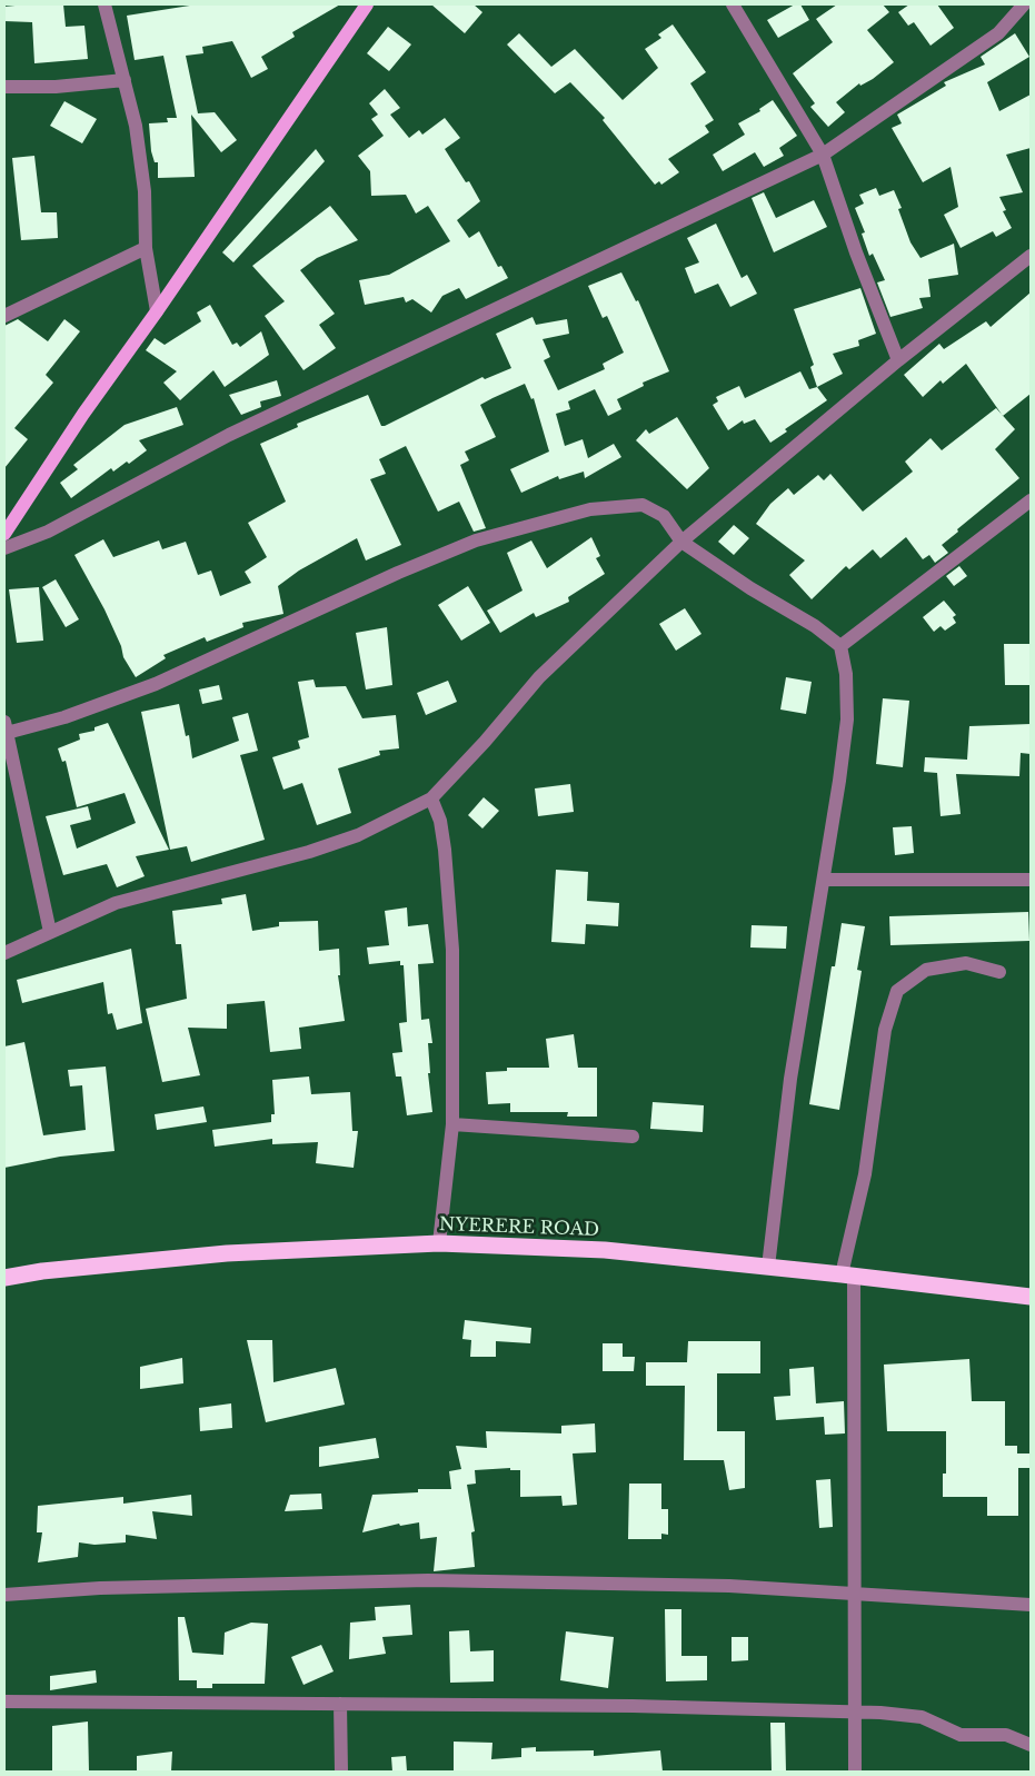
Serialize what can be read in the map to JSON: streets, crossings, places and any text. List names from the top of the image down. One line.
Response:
{"streets":{"highway":["NYERERE ROAD"]}}
